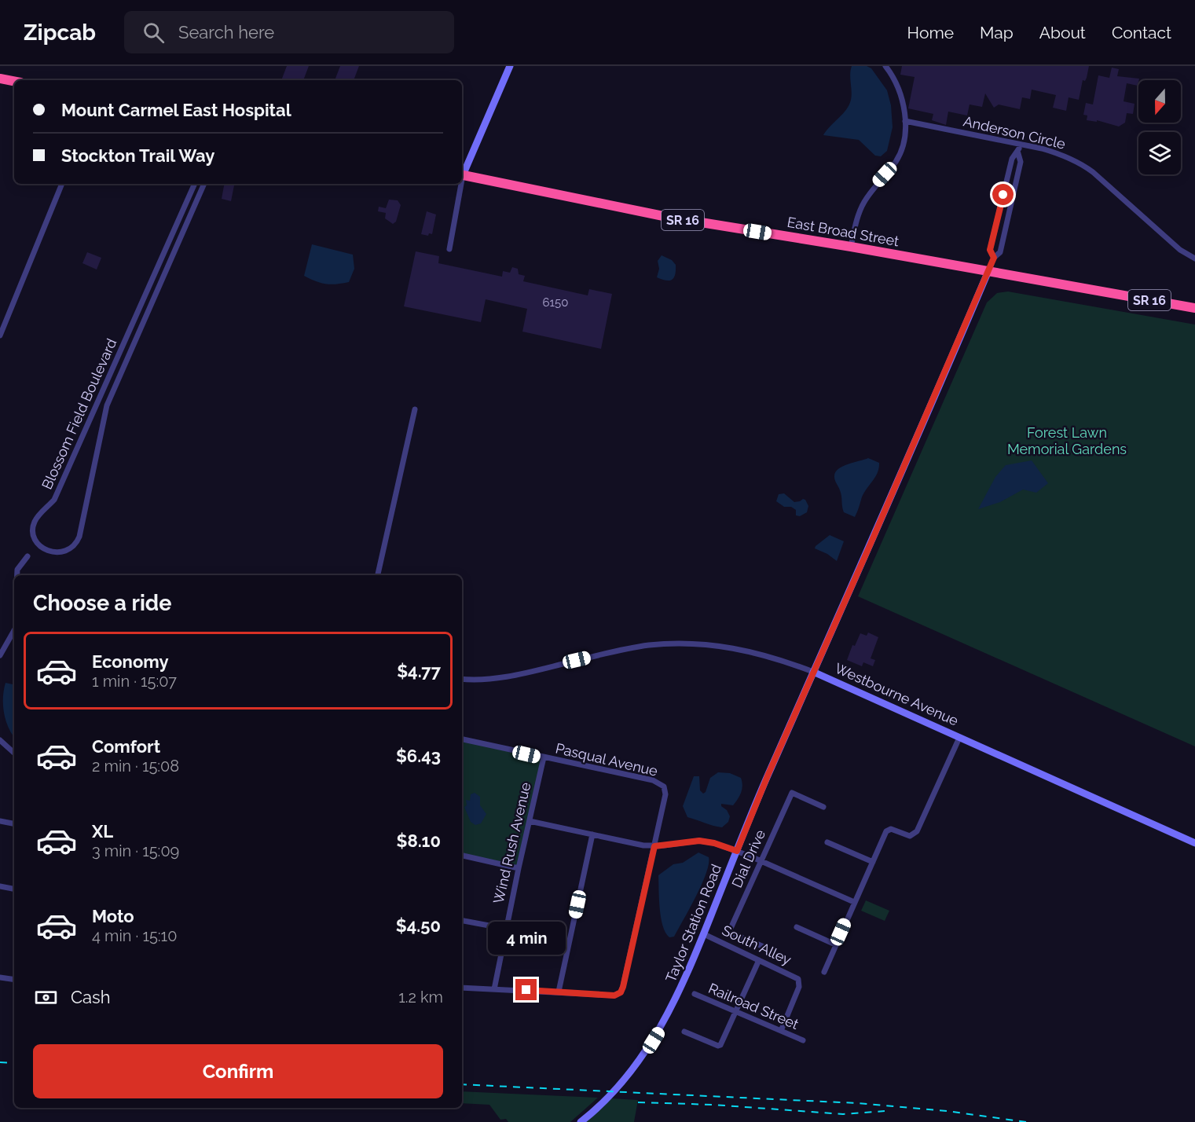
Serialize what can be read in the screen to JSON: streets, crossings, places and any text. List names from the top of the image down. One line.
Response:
{"streets":{"highway":["SR 16","East Broad Street"],"main road":["Westbourne Avenue","Taylor Station Road"],"street":["Anderson Circle","Blossom Field Boulevard","Pasqual Avenue","Wind Rush Avenue","Dial Drive","South Alley","Railroad Street"]},"crossings":[["East Broad Street","Taylor Station Road"],["Westbourne Avenue","Taylor Station Road"],["Pasqual Avenue","Wind Rush Avenue"],["Taylor Station Road","South Alley"],["South Alley","Railroad Street"]],"parks":["Forest Lawn Memorial Gardens"],"house_numbers":["6150"],"north":"bottom","page":{"header":"Zipcab","search":"Search here","nav":["Home","Map","About","Contact"],"banner":["Mount Carmel East Hospital","Stockton Trail Way"],"heading":"Choose a ride","list":[{"name":"Economy","note":"1 min · 15:07","value":"$4.77"},{"name":"Comfort","note":"2 min · 15:08","value":"$6.43"},{"name":"XL","note":"3 min · 15:09","value":"$8.10"},{"name":"Moto","note":"4 min · 15:10","value":"$4.50"}],"bubble":"4 min","pay":["Cash","1.2 km"],"buttons":"Confirm"}}
